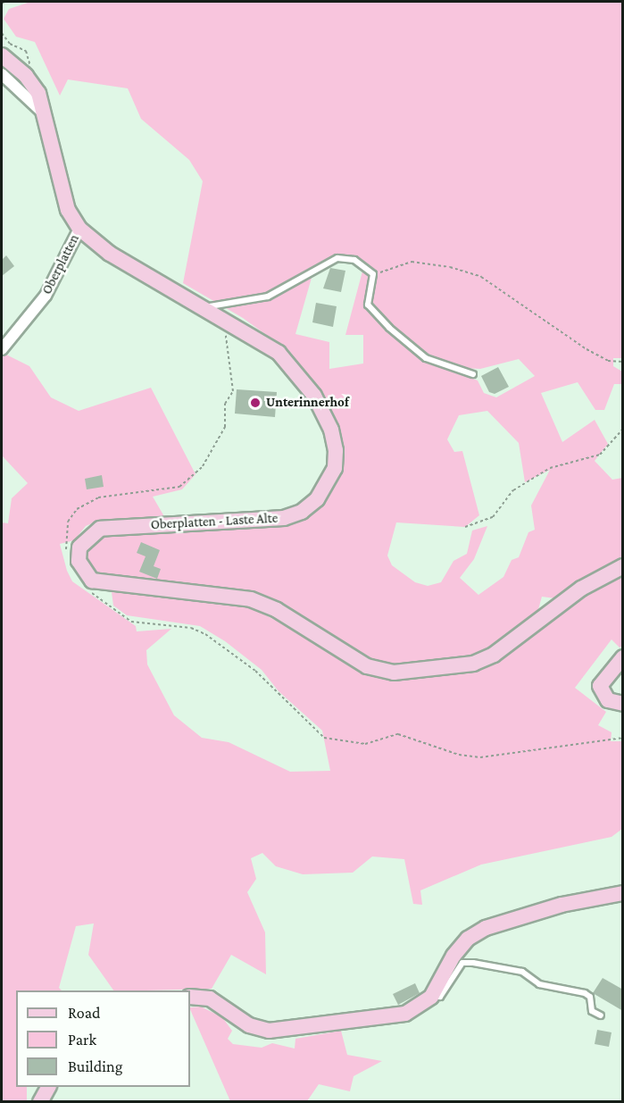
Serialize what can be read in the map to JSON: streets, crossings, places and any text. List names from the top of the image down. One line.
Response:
{"streets":{"main road":["Oberplatten - Laste Alte"],"street":["Oberplatten"]},"crossings":[["Oberplatten","Oberplatten - Laste Alte"]],"places":["Unterinnerhof"],"legend":["Road","Park","Building"]}
